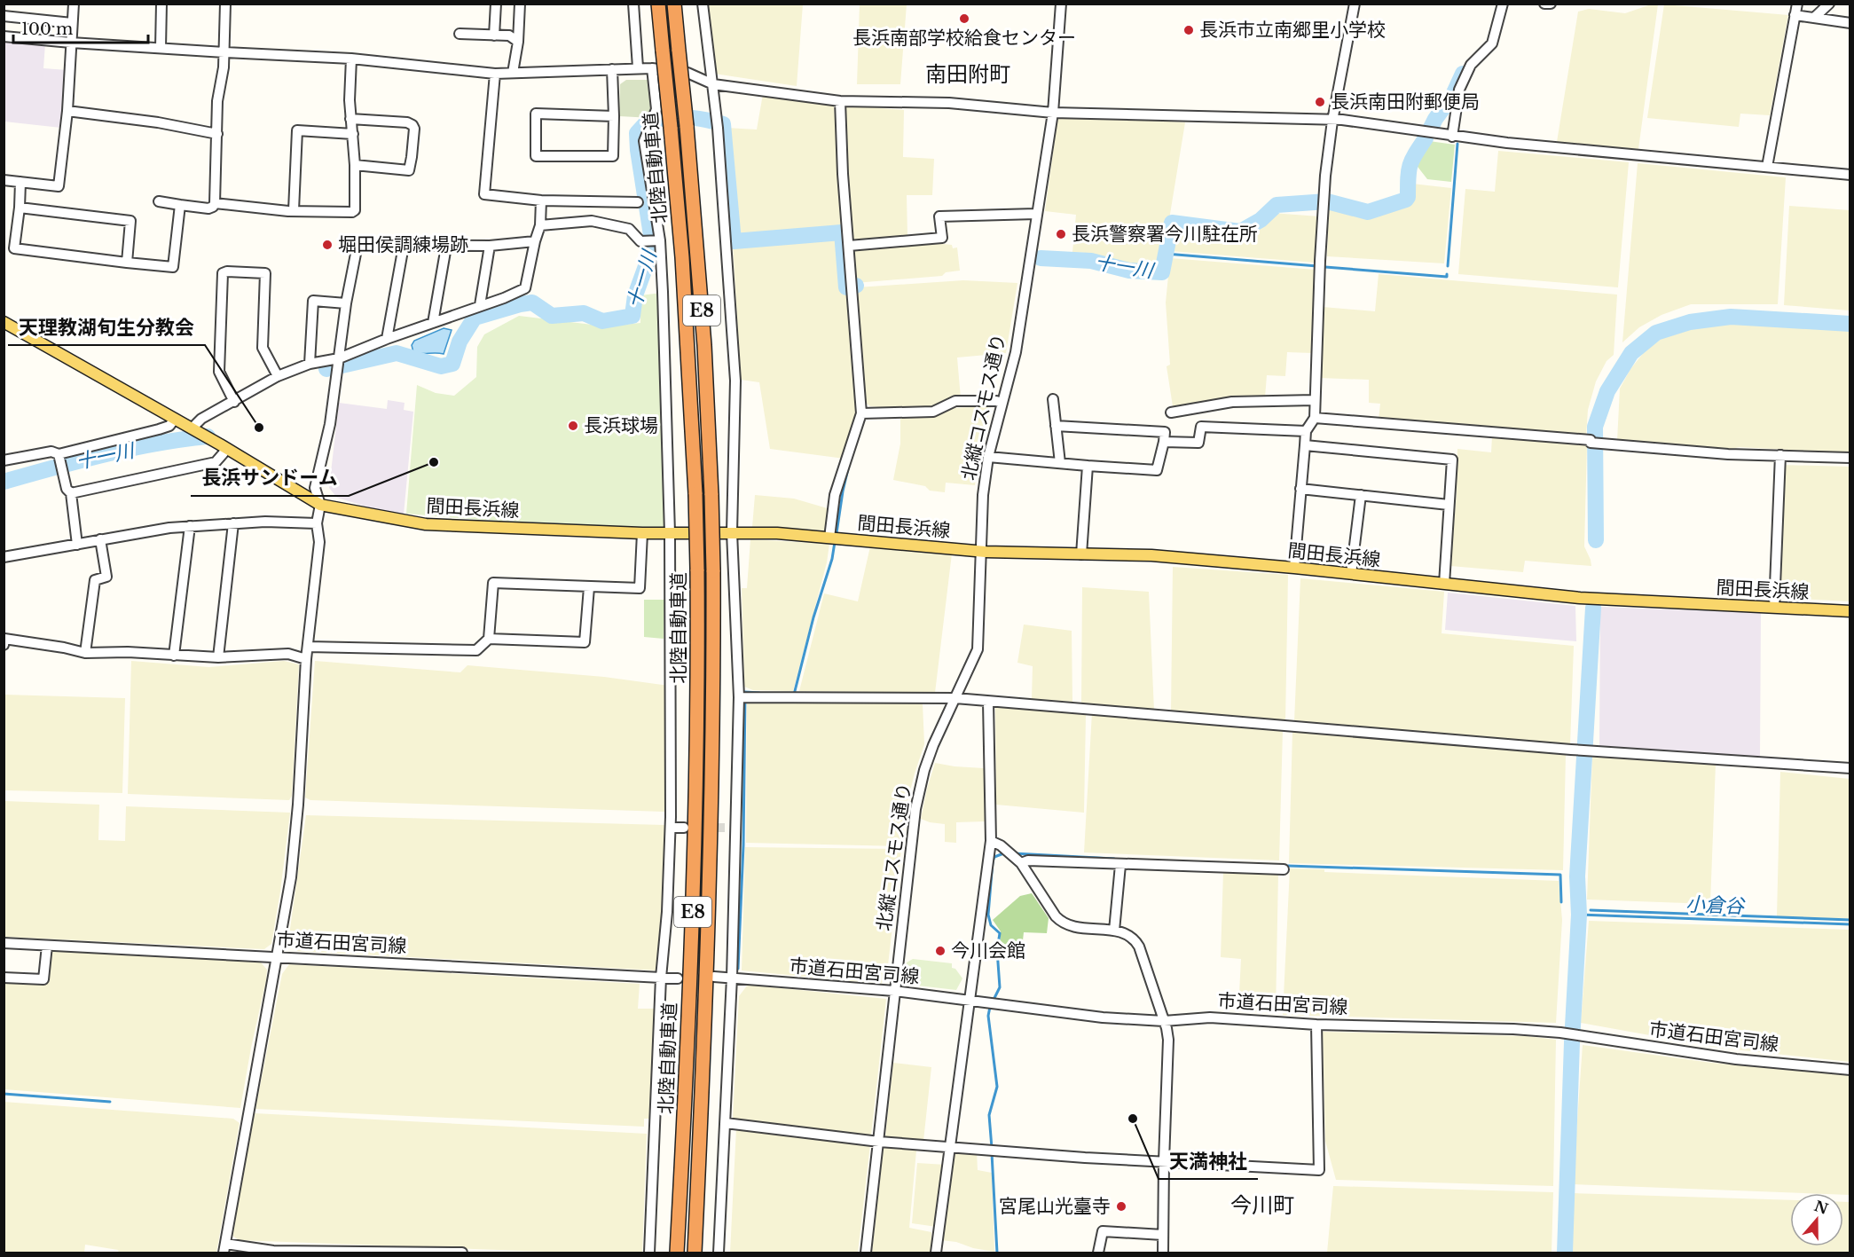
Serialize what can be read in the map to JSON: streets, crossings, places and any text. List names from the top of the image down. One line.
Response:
{"streets":{"highway":["北陸自動車道","E8"],"main road":["間田長浜線"],"street":["北縦コスモス通り","市道石田宮司線"]},"crossings":[["北縦コスモス通り","間田長浜線"],["北縦コスモス通り","市道石田宮司線"]],"districts":["南田附町","今川町"],"water":["十一川","小倉谷"],"places":["長浜南部学校給食センター","長浜市立南郷里小学校","長浜南田附郵便局","長浜警察署今川駐在所","堀田侯調練場跡","長浜球場","天理教湖旬生分教会","長浜サンドーム","今川会館","天満神社","宮尾山光臺寺"],"scale_bar":"100 m","north":"top"}
